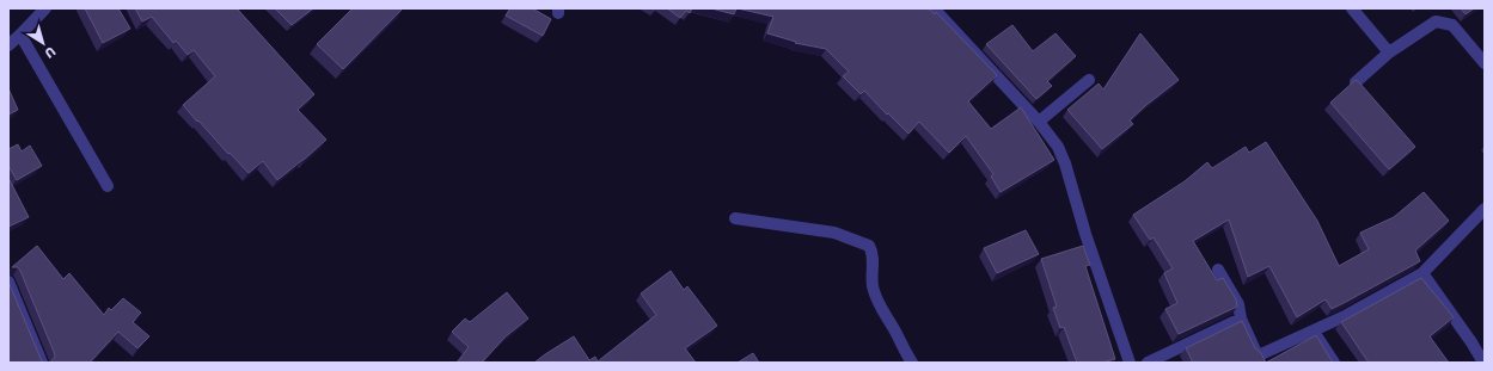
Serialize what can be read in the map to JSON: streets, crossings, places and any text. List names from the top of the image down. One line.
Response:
{"north":"bottom right"}
